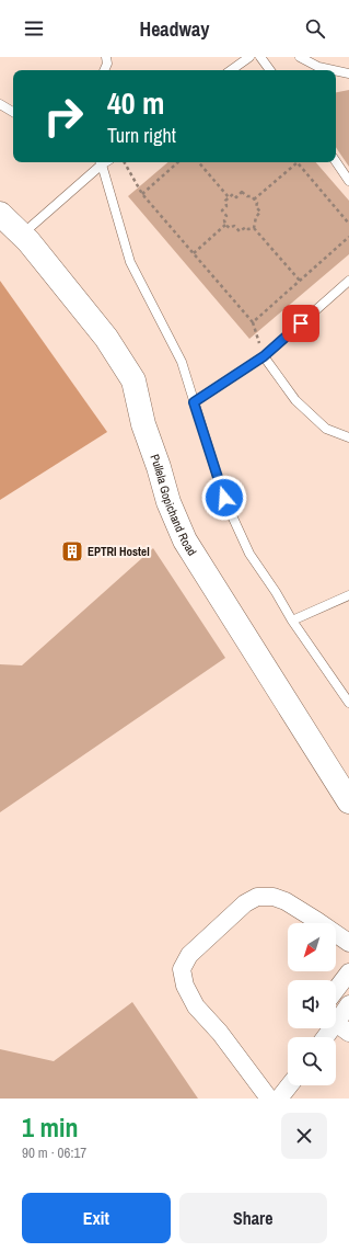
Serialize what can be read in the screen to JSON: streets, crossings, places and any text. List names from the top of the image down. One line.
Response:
{"streets":{"street":["Pullela Gopichand Road"]},"places":{"building":["EPTRI Hostel"]},"north":"bottom left","page":{"header":"Headway","turn":["40 m","Turn right"],"heading":["1 min","90 m · 06:17"],"buttons":["Exit","Share"]}}
